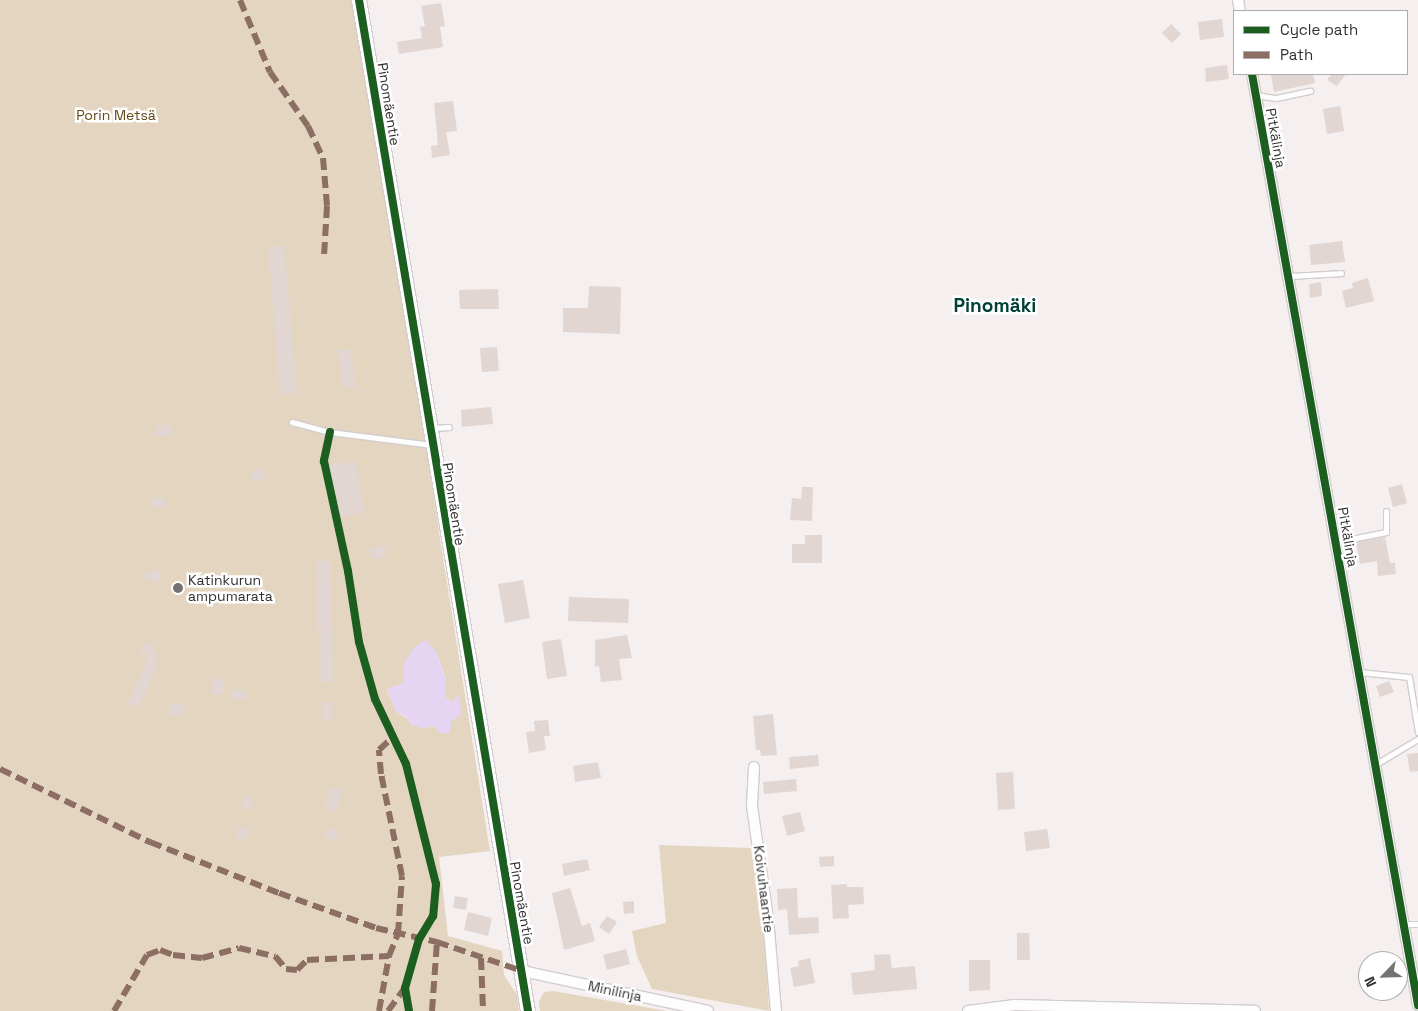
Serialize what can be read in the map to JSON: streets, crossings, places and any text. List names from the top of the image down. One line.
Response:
{"streets":{"street":["Pinomäentie","Pitkälinja","Koivuhaantie","Minilinja"]},"crossings":[["Pinomäentie","Minilinja"]],"districts":["Pinomäki"],"parks":["Porin Metsä"],"places":["Katinkurun ampumarata"],"legend":["Cycle path","Path"],"north":"bottom left"}
